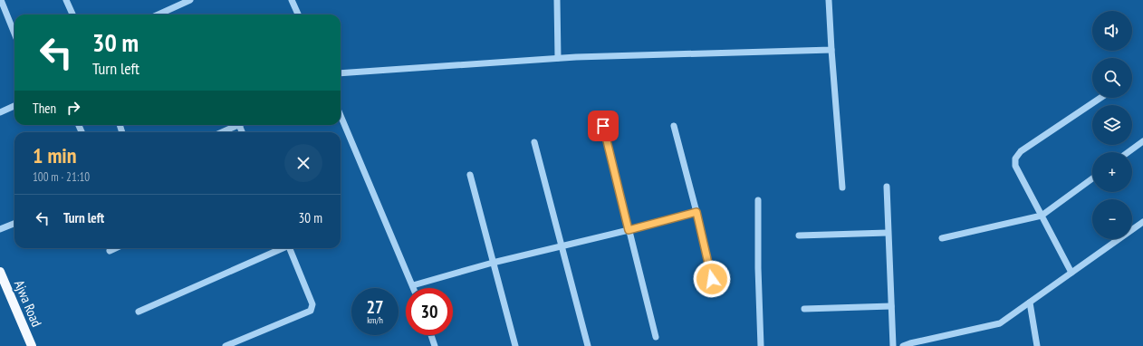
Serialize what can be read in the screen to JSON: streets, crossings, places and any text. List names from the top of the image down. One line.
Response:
{"streets":{"main road":["Ajwa Road"]},"page":{"map_buttons":["+","−"],"turn":["30 m","Turn left"],"then":"Then","heading":["1 min","100 m · 21:10"],"list":[{"name":"Turn left","value":"30 m"}],"speed":"27 km/h","limit":"30"}}
